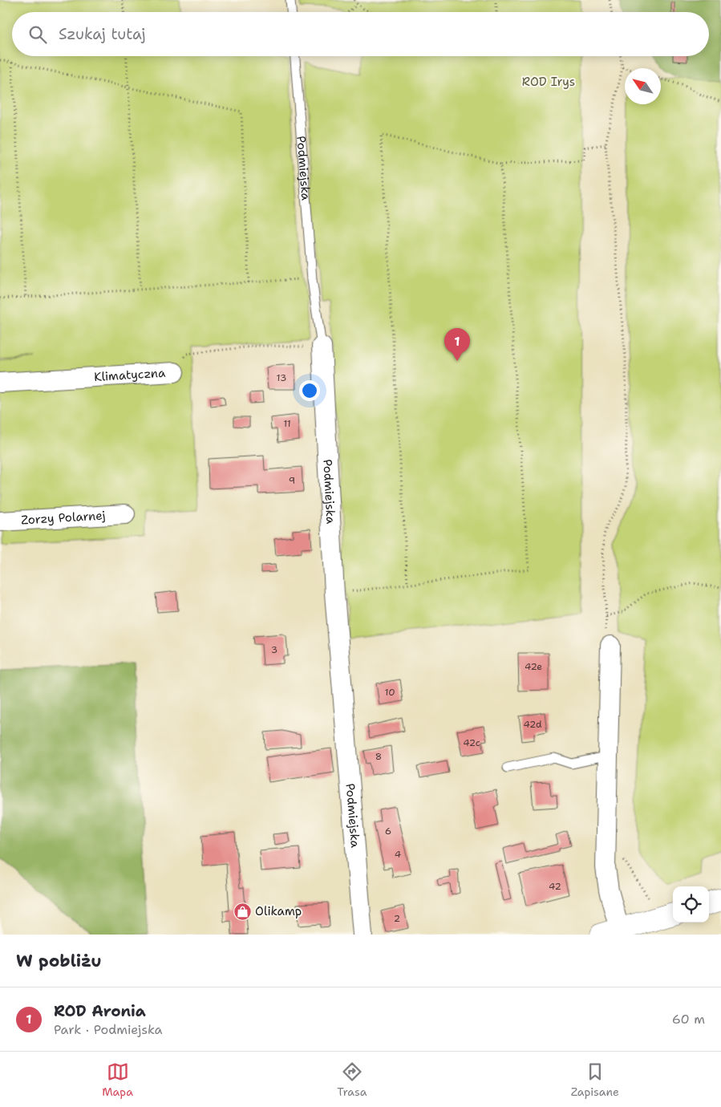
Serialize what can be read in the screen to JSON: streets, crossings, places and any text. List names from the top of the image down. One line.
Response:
{"streets":{"street":["Podmiejska","Klimatyczna","Zorzy Polarnej"]},"crossings":[["Podmiejska","Klimatyczna"]],"parks":["ROD Irys"],"places":{"shop":["Olikamp"]},"house_numbers":["13","11","9","3","42e","10","42d","42c","8","6","4","42","2"],"north":"top left","page":{"search":"Szukaj tutaj","pins":"1","heading":"W pobliżu","list":[{"mark":"1","name":"ROD Aronia","note":"Park · Podmiejska","value":"60 m"}],"nav":["Mapa","Trasa","Zapisane"]}}
